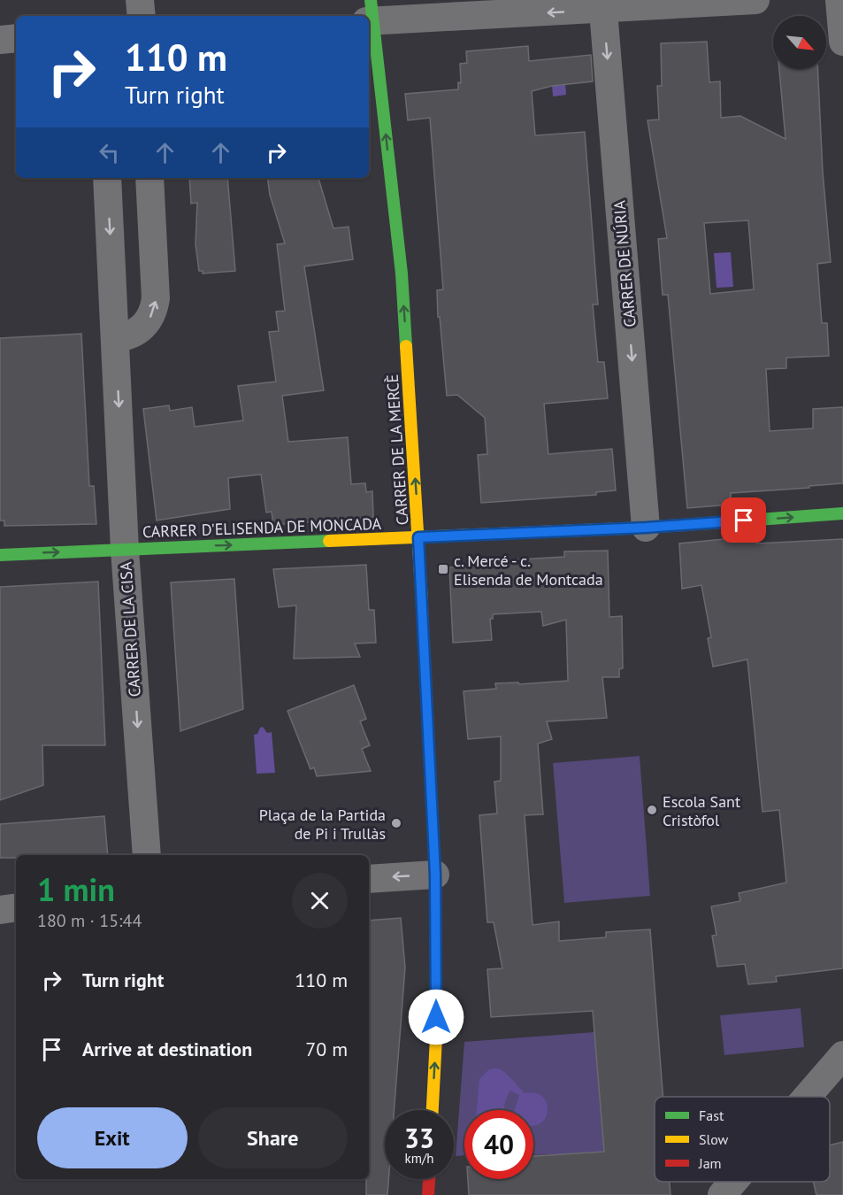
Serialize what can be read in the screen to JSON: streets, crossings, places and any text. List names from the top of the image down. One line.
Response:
{"streets":{"street":["CARRER DE NÚRIA","CARRER DE LA MERCÈ","CARRER D'ELISENDA DE MONCADA","CARRER DE LA CISA"]},"crossings":[["CARRER DE NÚRIA","CARRER D'ELISENDA DE MONCADA"],["CARRER DE LA MERCÈ","CARRER D'ELISENDA DE MONCADA"],["CARRER D'ELISENDA DE MONCADA","CARRER DE LA CISA"]],"one_way":["CARRER DE NÚRIA","CARRER DE LA MERCÈ","CARRER D'ELISENDA DE MONCADA","CARRER DE LA CISA"],"places":{"transit":["c. Mercé - c. Elisenda de Montcada"],"other":["Escola Sant Cristòfol","Plaça de la Partida de Pi i Trullàs"]},"legend":["Fast","Slow","Jam"],"north":"bottom right","page":{"turn":["110 m","Turn right"],"heading":["1 min","180 m · 15:44"],"list":[{"name":"Turn right","value":"110 m"},{"name":"Arrive at destination","value":"70 m"}],"buttons":["Exit","Share"],"speed":"33 km/h","limit":"40"}}
